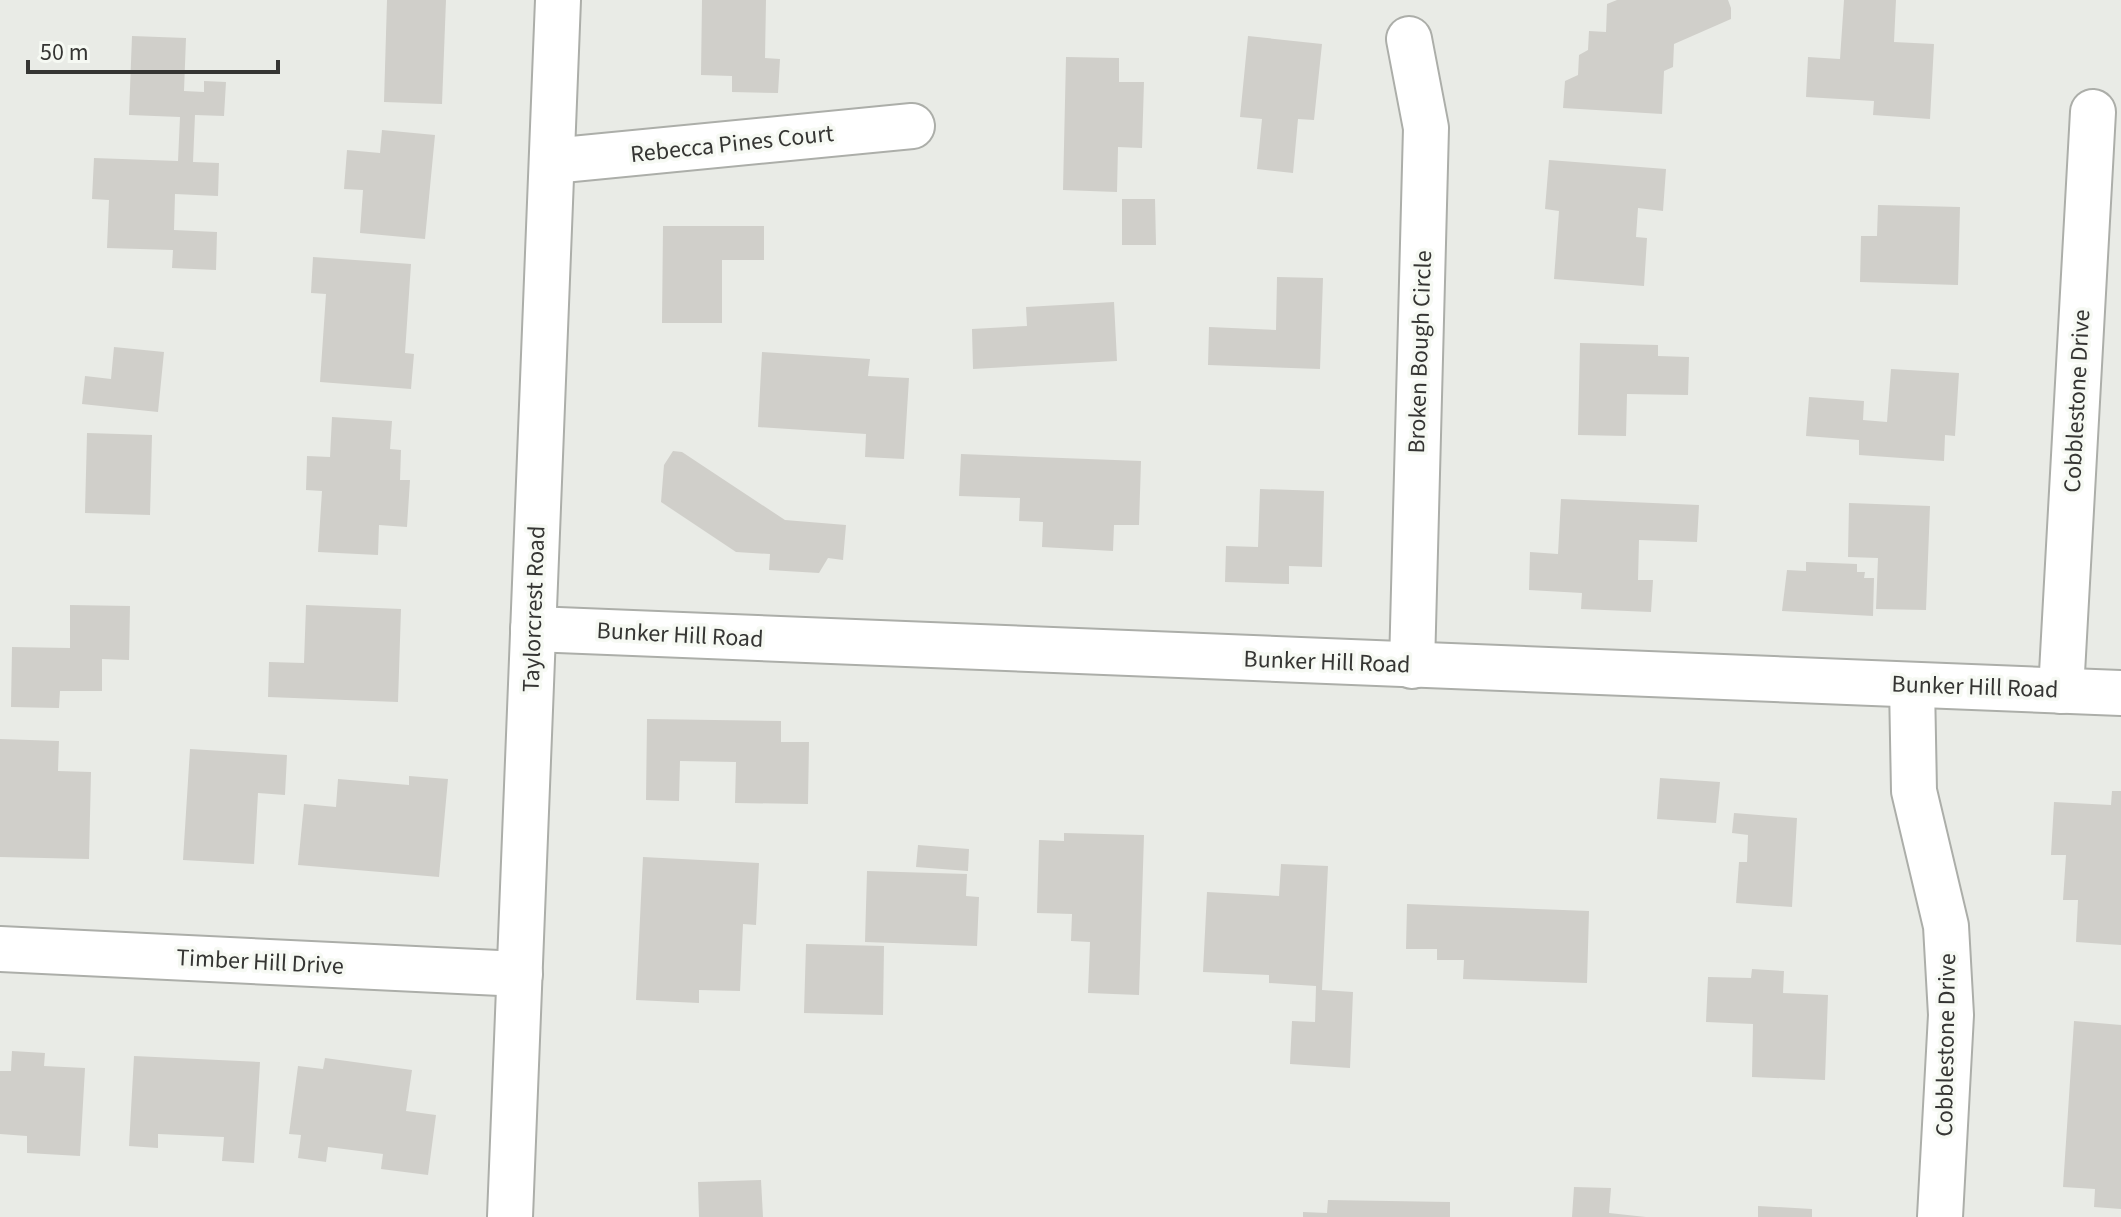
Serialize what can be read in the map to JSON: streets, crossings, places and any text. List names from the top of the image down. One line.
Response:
{"streets":{"street":["Rebecca Pines Court","Broken Bough Circle","Cobblestone Drive","Taylorcrest Road","Bunker Hill Road","Timber Hill Drive"]},"crossings":[["Rebecca Pines Court","Taylorcrest Road"],["Broken Bough Circle","Bunker Hill Road"],["Cobblestone Drive","Bunker Hill Road"],["Taylorcrest Road","Bunker Hill Road"],["Taylorcrest Road","Timber Hill Drive"]],"scale_bar":"50 m"}
